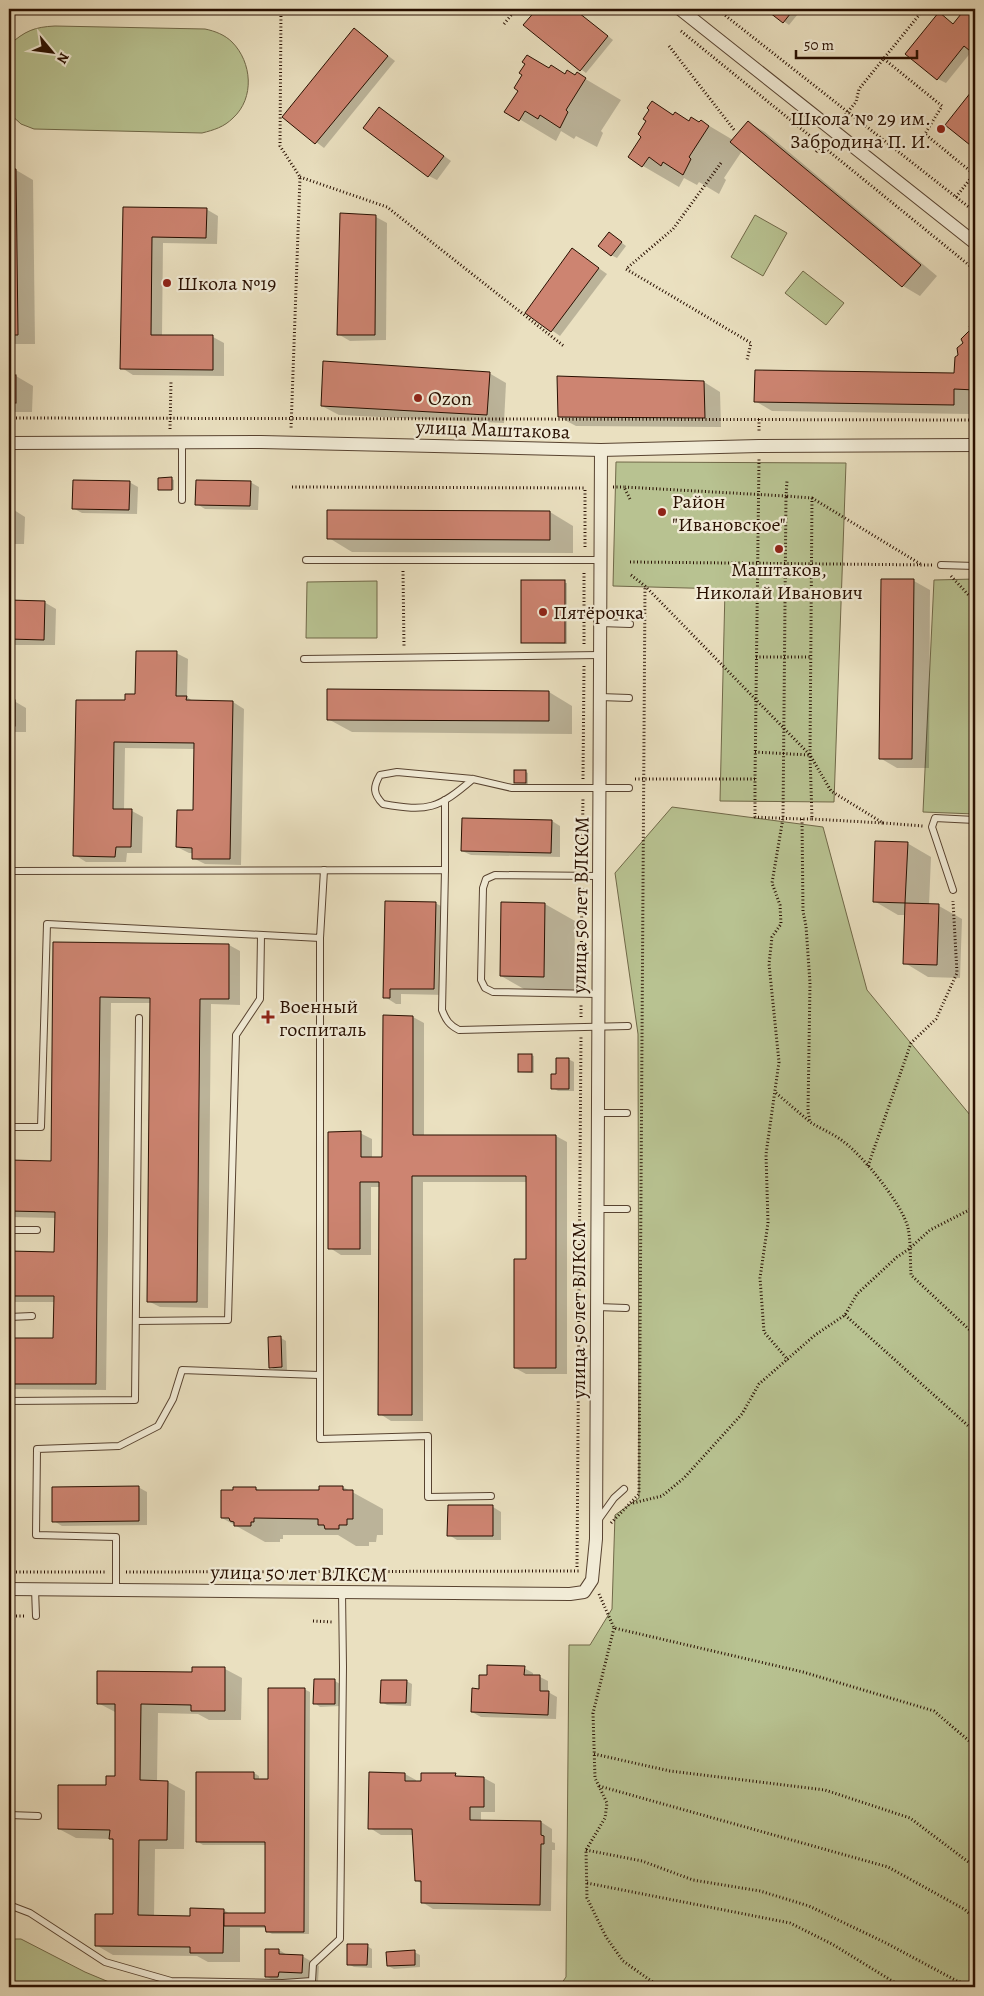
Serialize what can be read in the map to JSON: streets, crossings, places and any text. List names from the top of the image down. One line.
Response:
{"streets":{"street":["улица Маштакова","улица 50 лет ВЛКСМ"]},"crossings":[["улица Маштакова","улица 50 лет ВЛКСМ"]],"places":{"other":["Школа № 29 им. Забродина П. И.","Школа №19","Ozon","Район \"Ивановское\"","Маштаков, Николай Иванович","Пятёрочка"],"health":["Военный госпиталь"]},"scale_bar":"50 m","north":"bottom right"}
